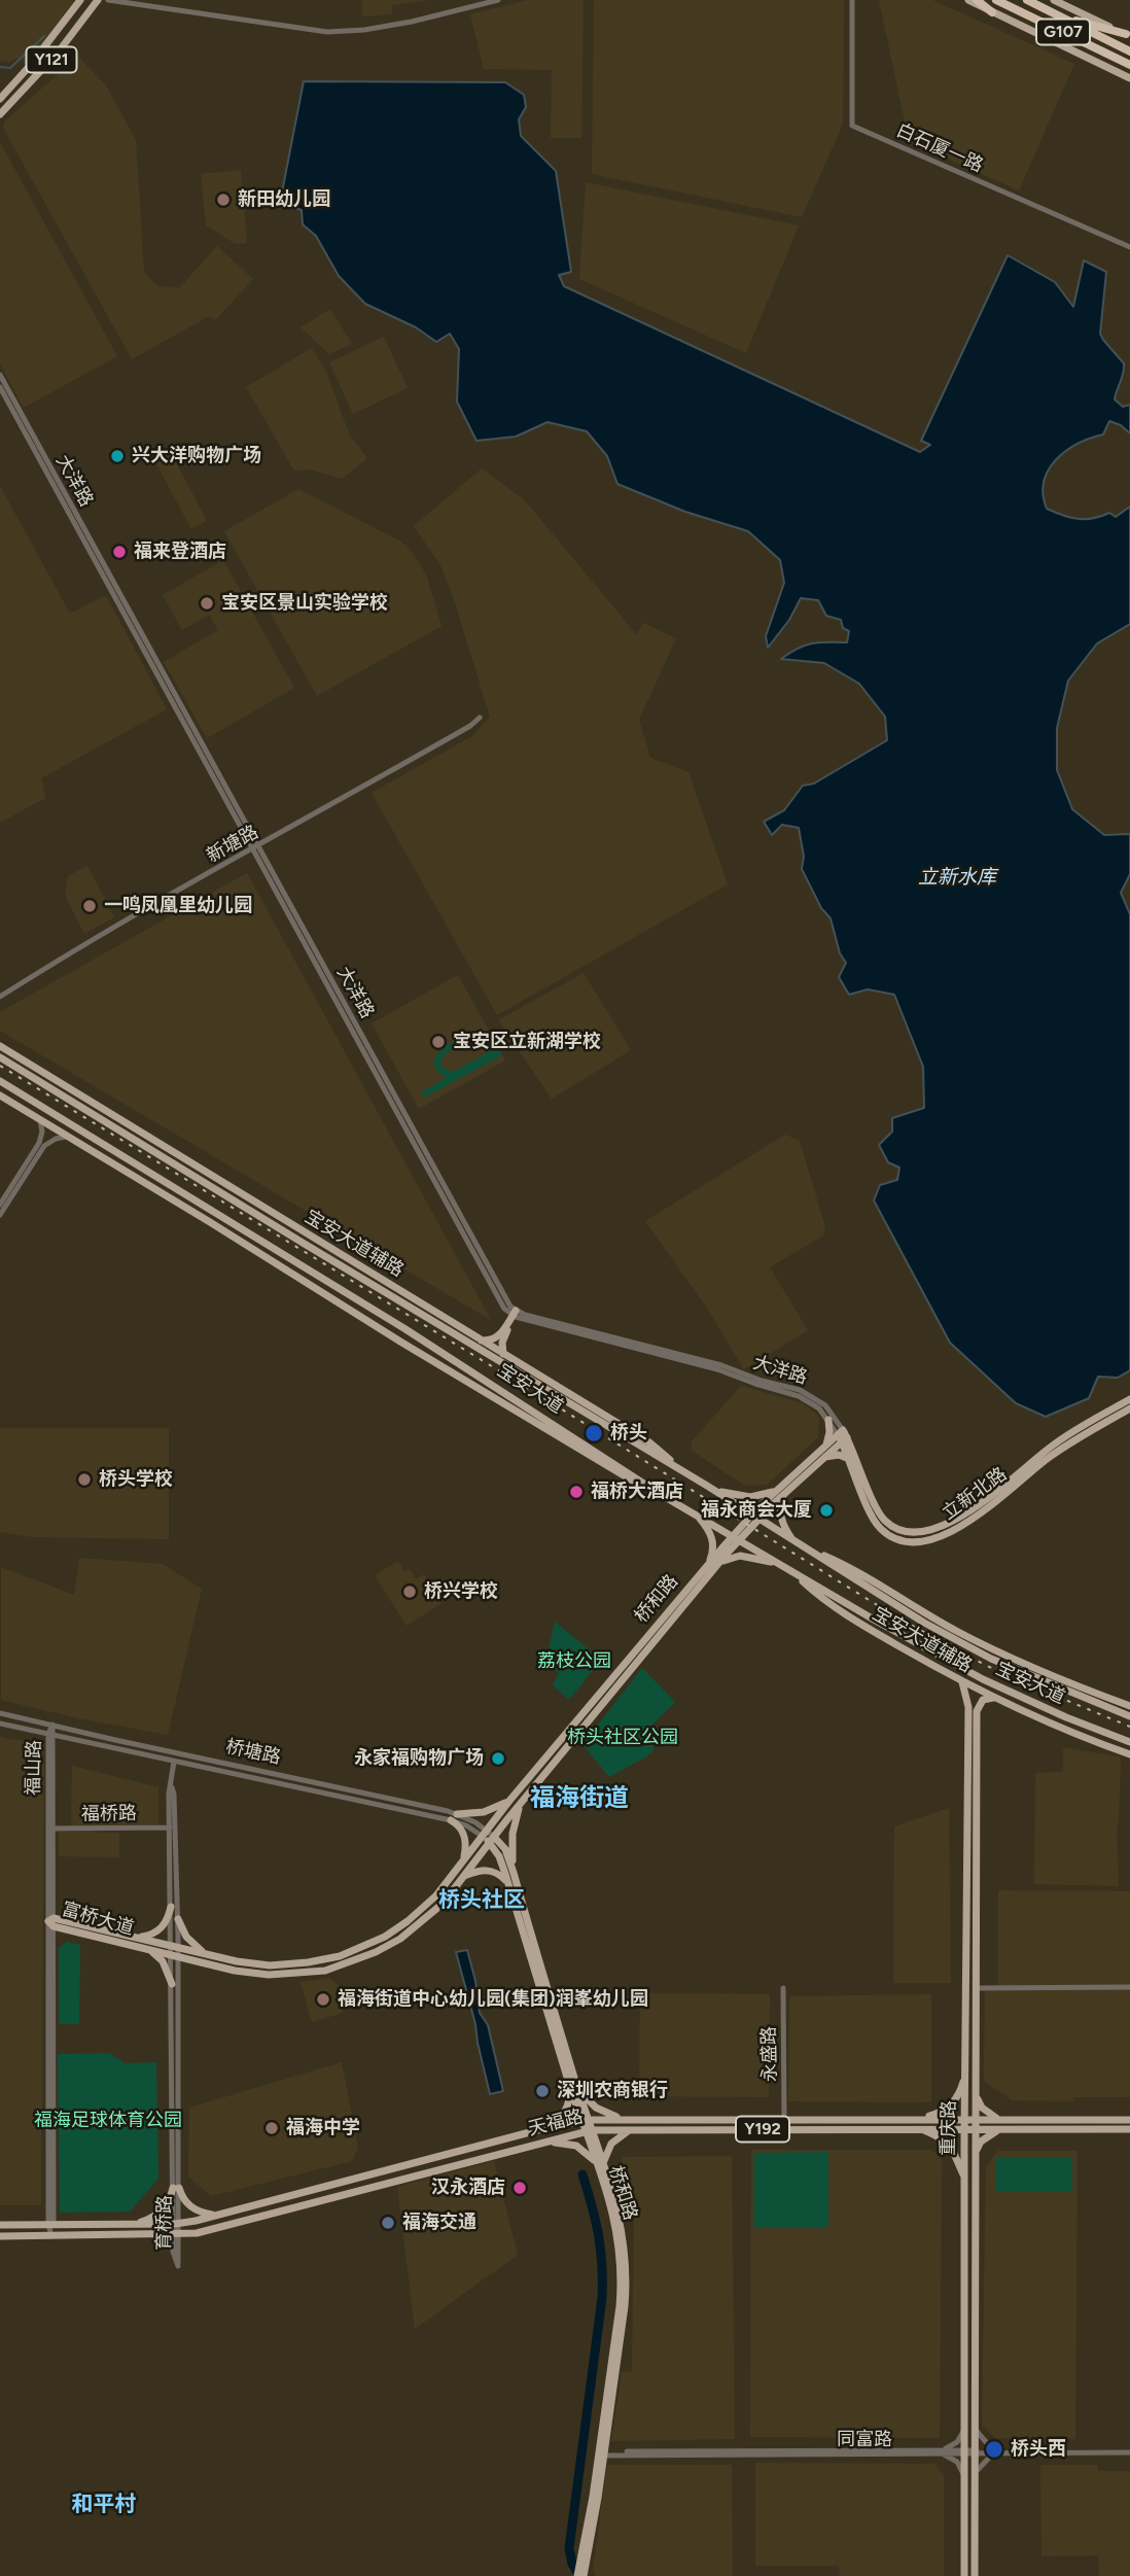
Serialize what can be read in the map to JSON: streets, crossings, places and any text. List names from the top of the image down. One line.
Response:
{"streets":{"highway":["G107"],"main road":["Y121","宝安大道辅路","宝安大道","立新北路","桥和路","桥塘路","富桥大道","天福路","重庆路","Y192"],"street":["白石厦一路","大洋路","新塘路","福山路","福桥路","永盛路","育桥路","同富路"]},"crossings":[["大洋路","新塘路"],["大洋路","立新北路"],["大洋路","桥和路"],["宝安大道辅路","宝安大道"],["宝安大道辅路","重庆路"],["宝安大道","桥和路"],["立新北路","桥和路"],["桥和路","桥塘路"],["桥和路","富桥大道"],["桥和路","天福路"],["桥和路","同富路"],["桥塘路","福山路"],["桥塘路","富桥大道"],["桥塘路","育桥路"],["福山路","福桥路"],["福山路","富桥大道"],["福山路","天福路"],["福桥路","育桥路"],["富桥大道","育桥路"],["永盛路","天福路"],["天福路","重庆路"],["天福路","Y192"],["天福路","育桥路"],["重庆路","Y192"],["重庆路","同富路"]],"districts":["福海街道","桥头社区","和平村"],"water":["立新水库"],"parks":["荔枝公园","桥头社区公园","福海足球体育公园"],"places":["新田幼儿园","兴大洋购物广场","福来登酒店","宝安区景山实验学校","一鸣凤凰里幼儿园","宝安区立新湖学校","桥头","桥头学校","福桥大酒店","福永商会大厦","桥兴学校","永家福购物广场","福海街道中心幼儿园(集团)润峯幼儿园","深圳农商银行","福海中学","汉永酒店","福海交通","桥头西"]}
